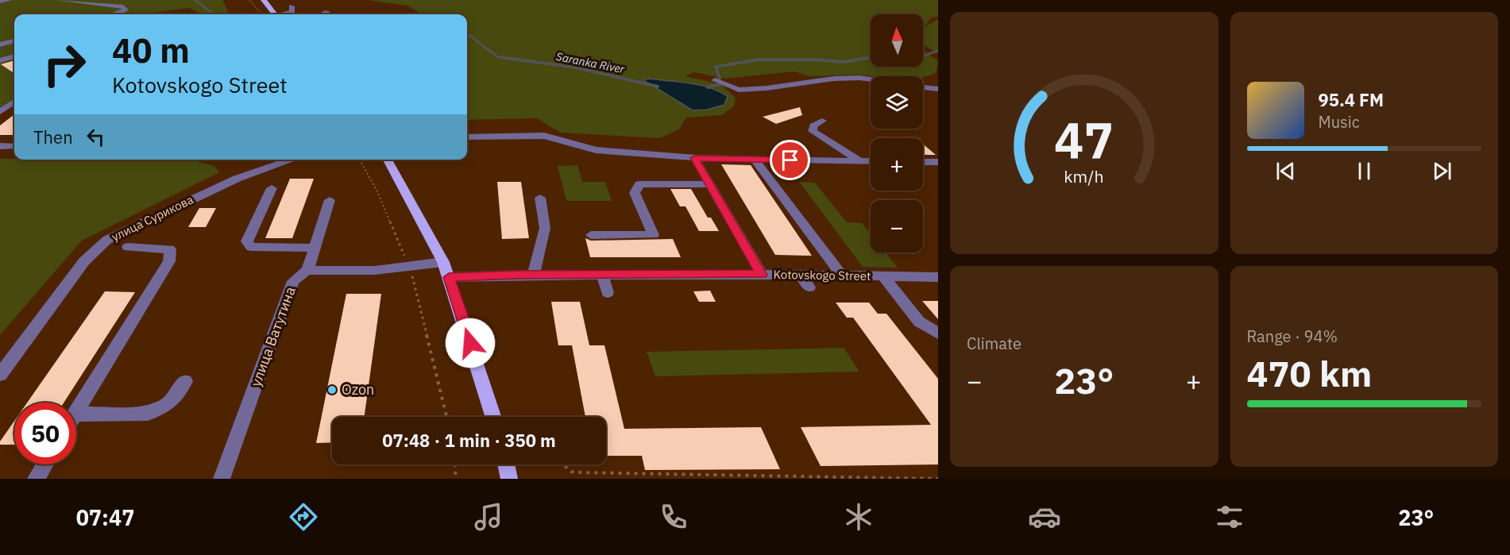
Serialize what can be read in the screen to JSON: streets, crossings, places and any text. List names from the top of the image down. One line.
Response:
{"streets":{"street":["улица Сурикова","Kotovskogo Street","улица Ватутина"]},"water":["Saranka River"],"places":["Ozon"],"north":"top","page":{"map_buttons":["+","−"],"turn":["40 m","Kotovskogo Street"],"song":["95.4 FM","Music"],"then":"Then","tile":["Climate",["Range · 94%","470 km"]],"heat":["−","23°","+"],"limit":"50","trip":"07:48 · 1 min · 350 m","tabs":["07:47","23°"],"gauge":["47","km/h"]}}
